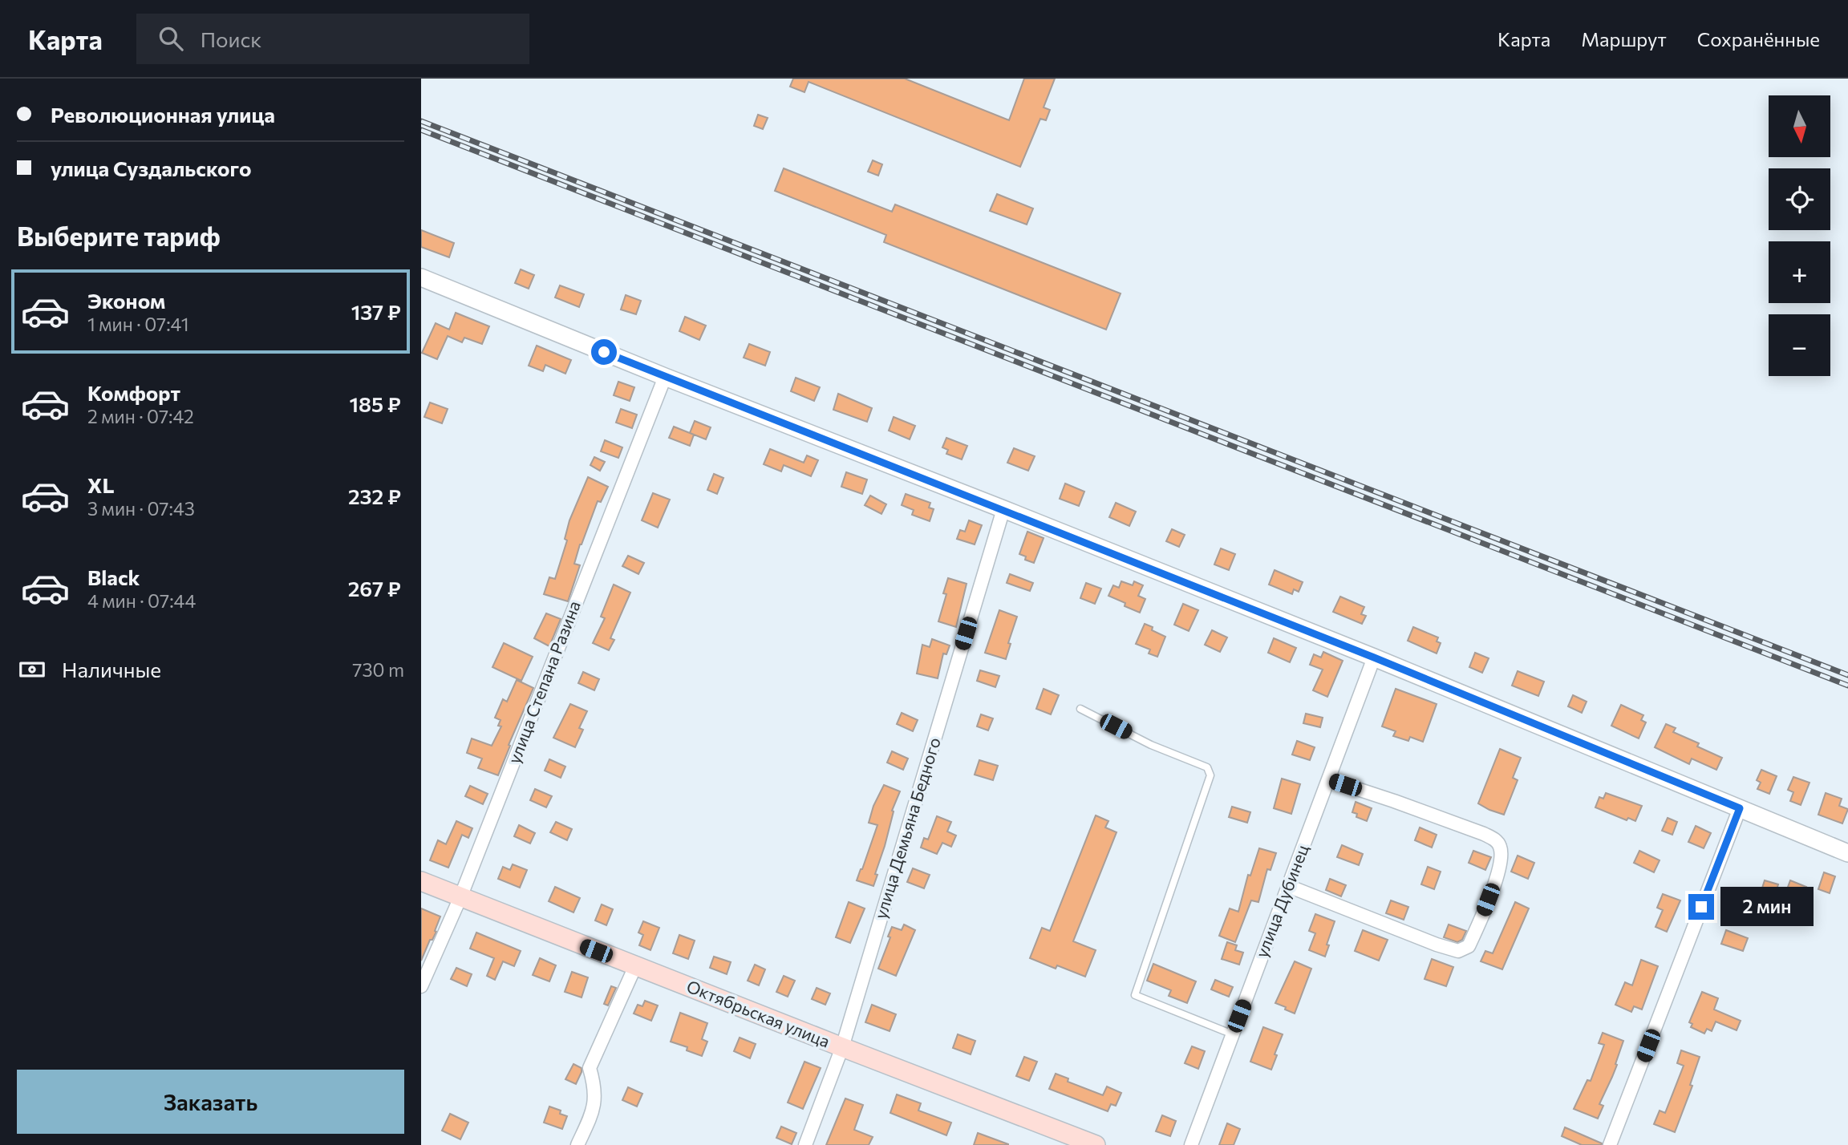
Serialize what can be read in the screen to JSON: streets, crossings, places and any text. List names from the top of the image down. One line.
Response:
{"streets":{"main road":["Октябрьская улица"],"street":["улица Степана Разина","улица Демьяна Бедного","улица Дубинец"]},"crossings":[["улица Степана Разина","Октябрьская улица"],["улица Демьяна Бедного","Октябрьская улица"]],"north":"bottom","page":{"header":"Карта","search":"Поиск","nav":["Карта","Маршрут","Сохранённые"],"banner":["Революционная улица","улица Суздальского"],"map_buttons":["+","−"],"heading":"Выберите тариф","list":[{"name":"Эконом","note":"1 мин · 07:41","value":"137 ₽"},{"name":"Комфорт","note":"2 мин · 07:42","value":"185 ₽"},{"name":"XL","note":"3 мин · 07:43","value":"232 ₽"},{"name":"Black","note":"4 мин · 07:44","value":"267 ₽"}],"pay":["Наличные","730 m"],"bubble":"2 мин","buttons":"Заказать"}}
